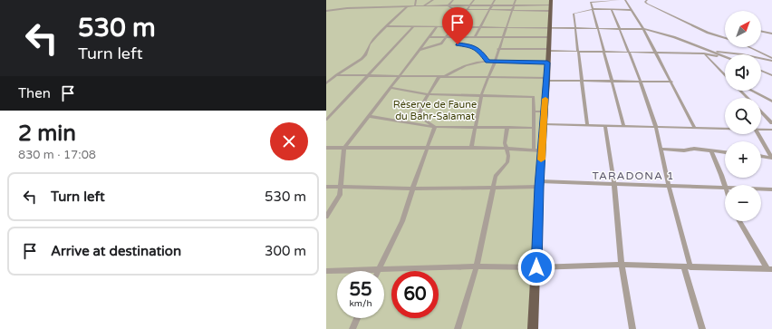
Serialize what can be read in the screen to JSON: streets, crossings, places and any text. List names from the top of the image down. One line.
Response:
{"districts":["TARADONA 1"],"parks":["Réserve de Faune du Bahr-Salamat"],"north":"top right","page":{"turn":["530 m","Turn left"],"map_buttons":["+","−"],"then":"Then","heading":["2 min","830 m · 17:08"],"list":[{"name":"Turn left","value":"530 m"},{"name":"Arrive at destination","value":"300 m"}],"speed":"55 km/h","limit":"60"}}
